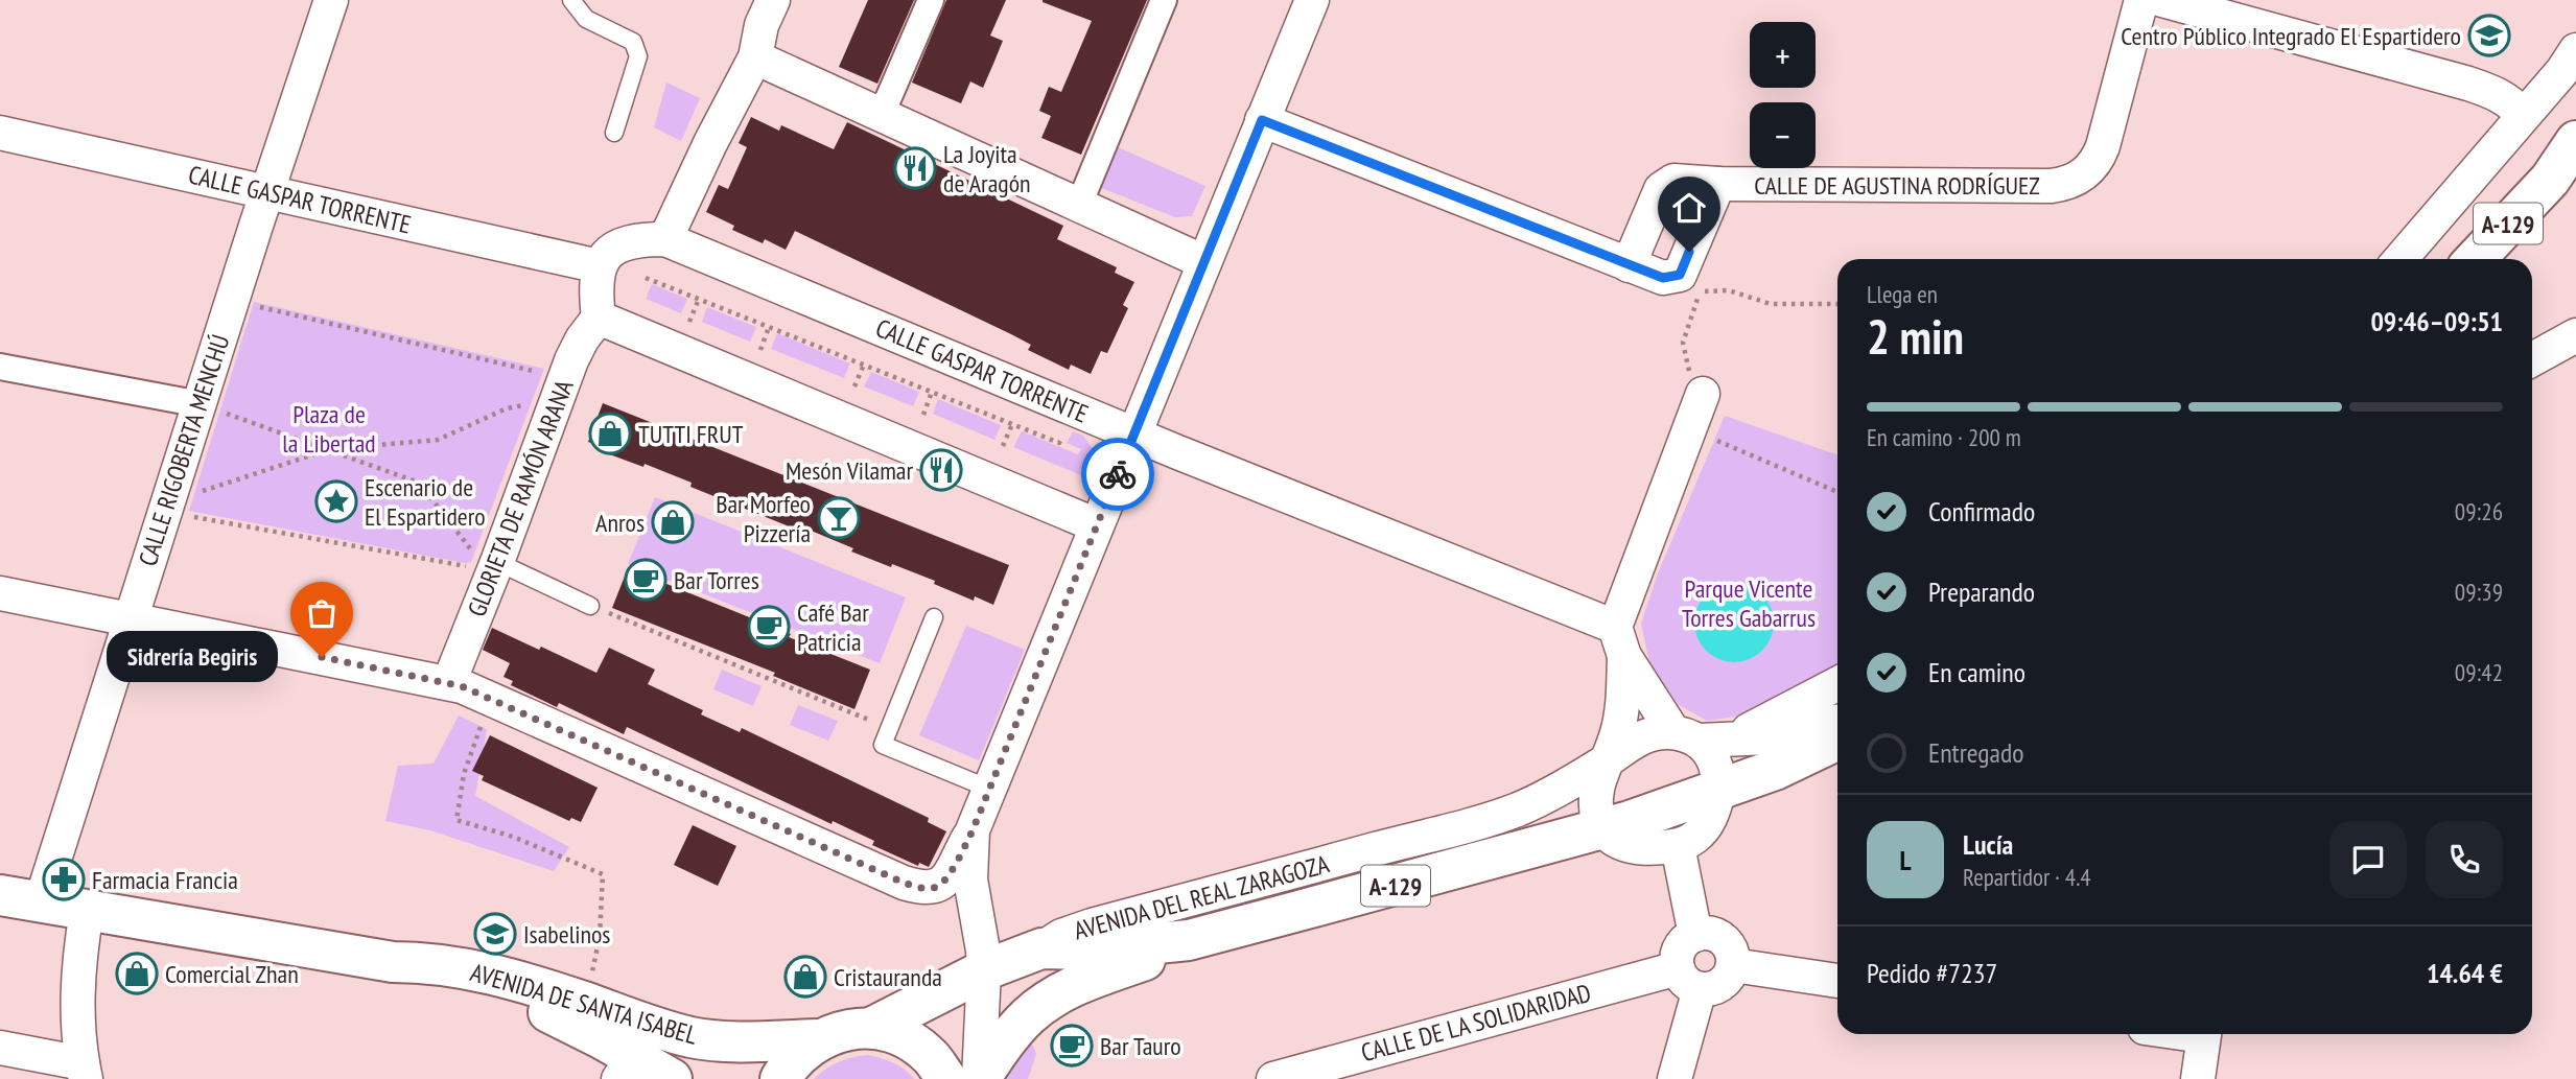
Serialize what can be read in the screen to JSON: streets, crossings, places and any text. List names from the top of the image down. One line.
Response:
{"streets":{"main road":["A-129","AVENIDA DEL REAL ZARAGOZA","AVENIDA DE SANTA ISABEL"],"street":["CALLE DE AGUSTINA RODRÍGUEZ","CALLE GASPAR TORRENTE","CALLE RIGOBERTA MENCHÚ","GLORIETA DE RAMÓN ARANA","CALLE DE LA SOLIDARIDAD"]},"crossings":[["CALLE GASPAR TORRENTE","CALLE RIGOBERTA MENCHÚ"],["CALLE RIGOBERTA MENCHÚ","AVENIDA DE SANTA ISABEL"]],"parks":["Plaza de la Libertad","Parque Vicente Torres Gabarrus"],"places":{"school or university":["Centro Público Integrado El Espartidero","Isabelinos"],"restaurant":["La Joyita de Aragón","Mesón Vilamar"],"shop":["TUTTI FRUT","Anros","Comercial Zhan","Cristauranda"],"place":["Escenario de El Espartidero"],"bar":["Bar Morfeo Pizzería"],"cafe":["Bar Torres","Café Bar Patricia","Bar Tauro"],"other":["Sidrería Begiris"],"pharmacy":["Farmacia Francia"]},"page":{"map_buttons":["+","−"],"heading":["2 min","Llega en","09:46–09:51"],"panel":["Lucía","Repartidor · 4.4","Pedido #7237","14.64 €"],"bar":"En camino · 200 m","list":[["Confirmado","09:26"],["Preparando","09:39"],["En camino","09:42"],"Entregado"],"bubble":"Sidrería Begiris","round":"L"}}
